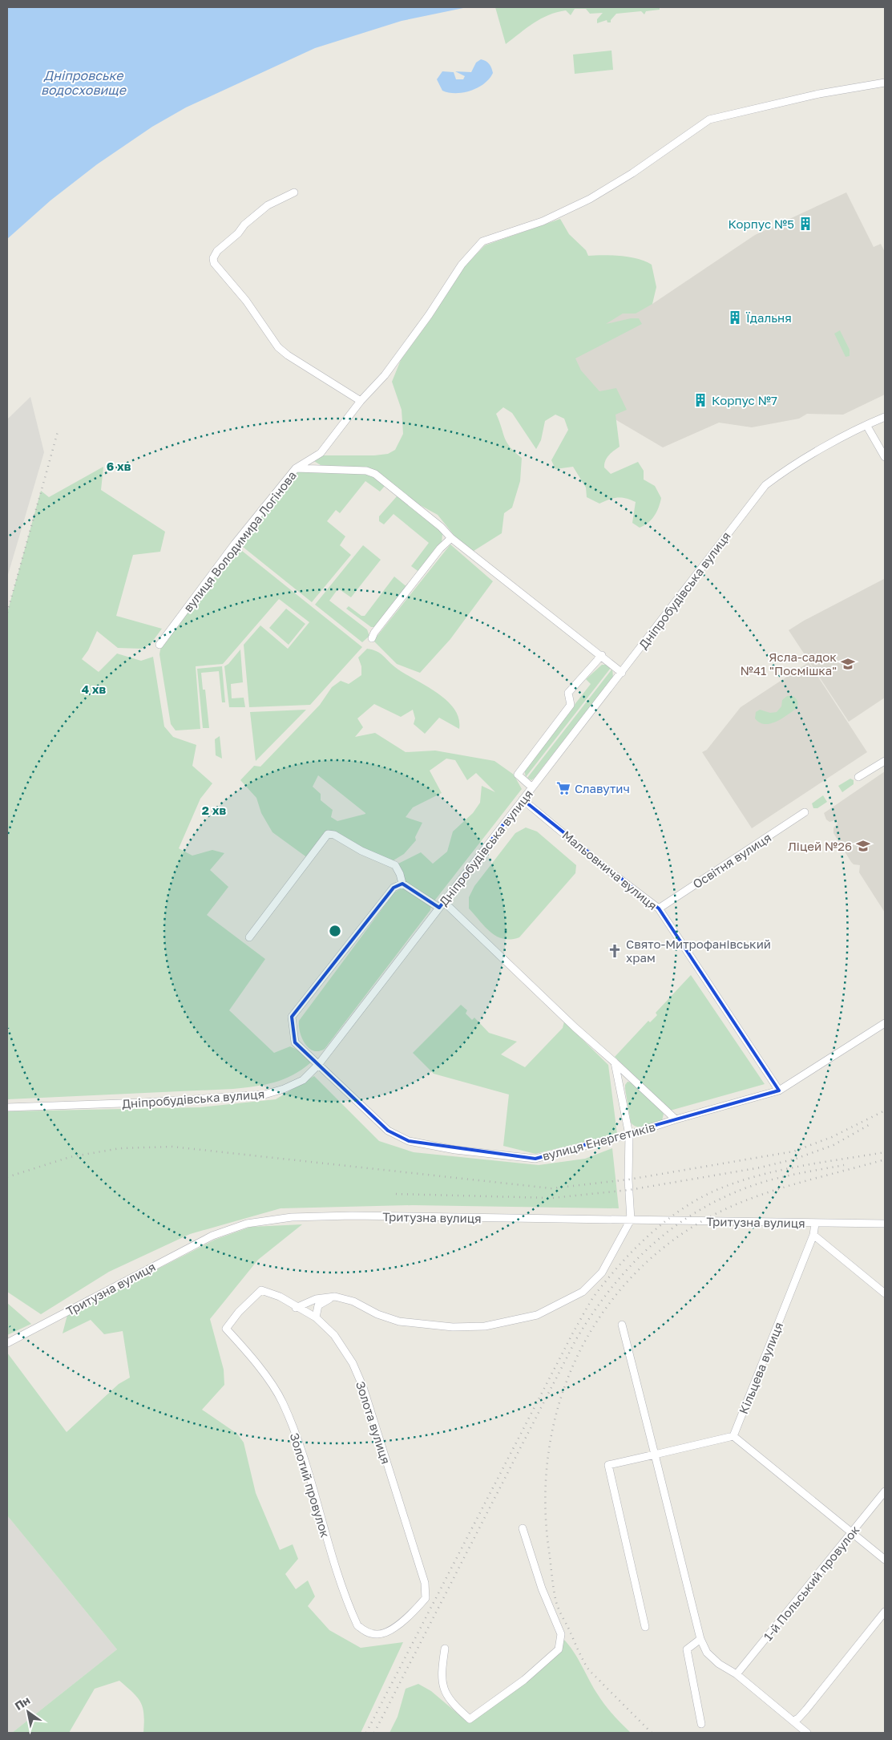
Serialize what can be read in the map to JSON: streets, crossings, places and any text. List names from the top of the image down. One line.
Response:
{"streets":{"street":["вулиця Володимира Логінова","Дніпробудівська вулиця","Освітня вулиця","Мальовнича вулиця","вулиця Енергетиків","Тритузна вулиця","Кільцева вулиця","Золота вулиця","Золотий провулок","1-й Польський провулок"]},"crossings":[["Дніпробудівська вулиця","Мальовнича вулиця"],["Дніпробудівська вулиця","вулиця Енергетиків"],["Освітня вулиця","Мальовнича вулиця"],["Мальовнича вулиця","вулиця Енергетиків"],["Тритузна вулиця","Кільцева вулиця"],["Золота вулиця","Золотий провулок"]],"water":["Дніпровське водосховище"],"places":{"building":["Корпус №5","Їдальня","Корпус №7"],"school or university":["Ясла-садок №41 \"Посмішка\"","Ліцей №26"],"supermarket":["Славутич"],"church":["Свято-Митрофанівський храм"]},"north":"top left","rings":["6 хв","4 хв","2 хв"]}
